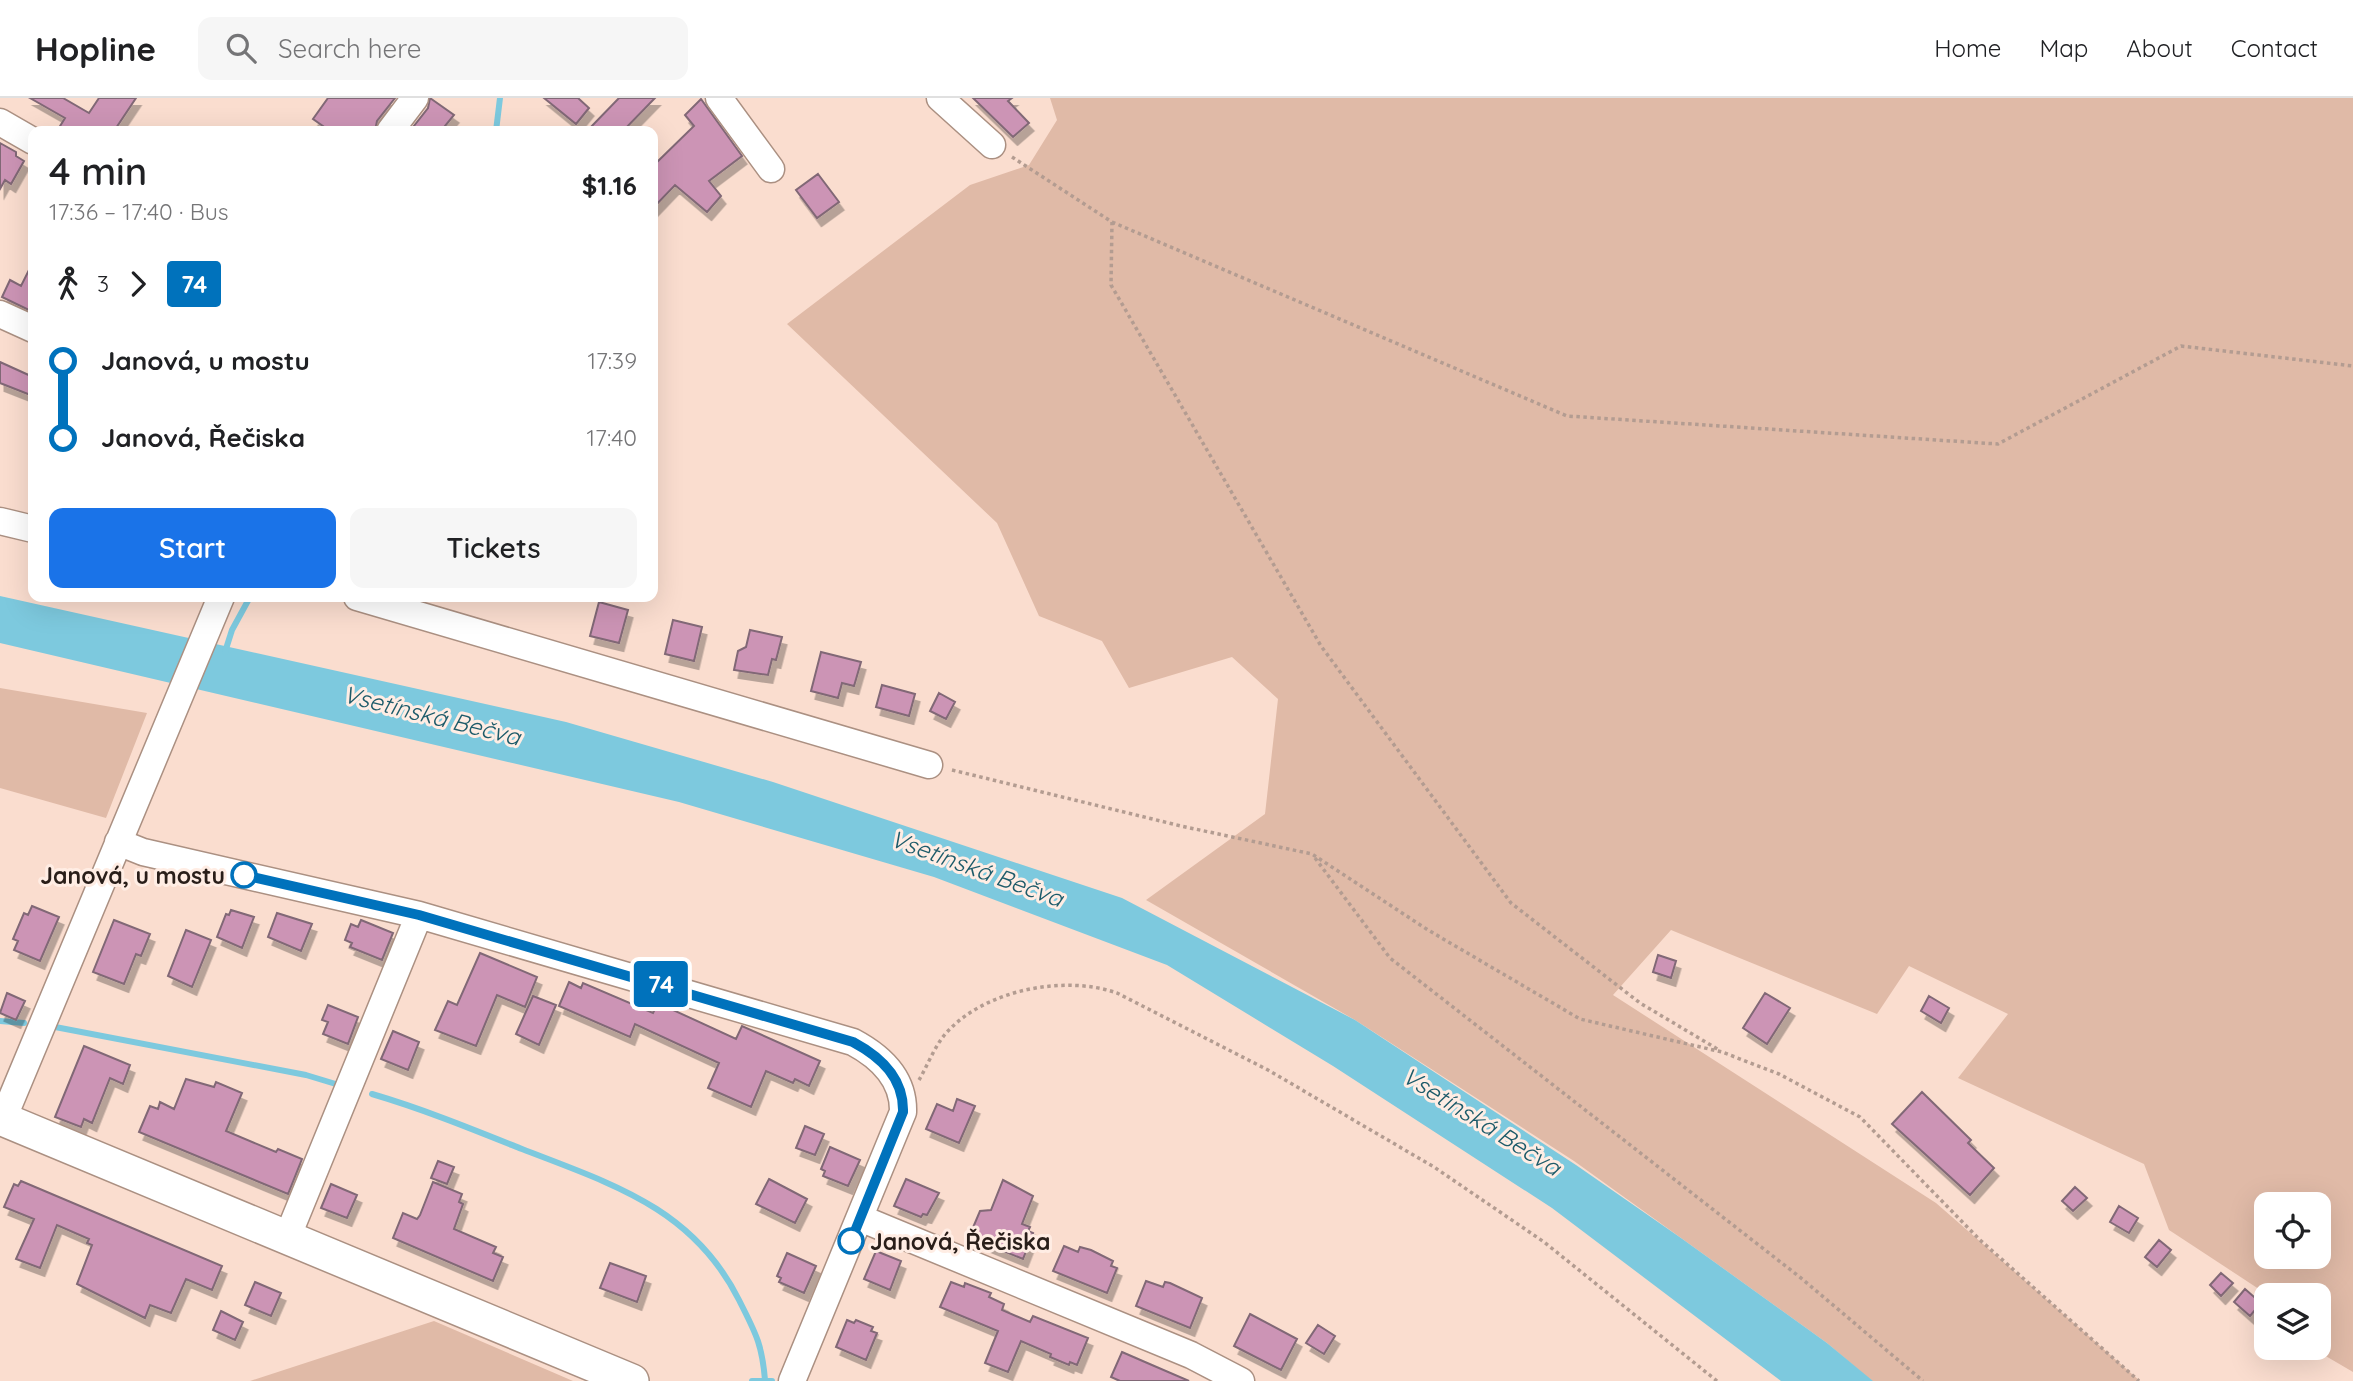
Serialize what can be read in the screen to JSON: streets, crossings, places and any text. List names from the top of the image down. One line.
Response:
{"water":["Vsetínská Bečva"],"places":["Janová, u mostu","Janová, Řečiska"],"lines":["bus line 74"],"page":{"header":"Hopline","search":"Search here","nav":["Home","Map","About","Contact"],"on_map":"74","heading":["4 min","17:36 – 17:40 · Bus","$1.16"],"legs":["3","74"],"list":[{"name":"Janová, u mostu","value":"17:39"},{"name":"Janová, Řečiska","value":"17:40"}],"buttons":["Start","Tickets"]}}
